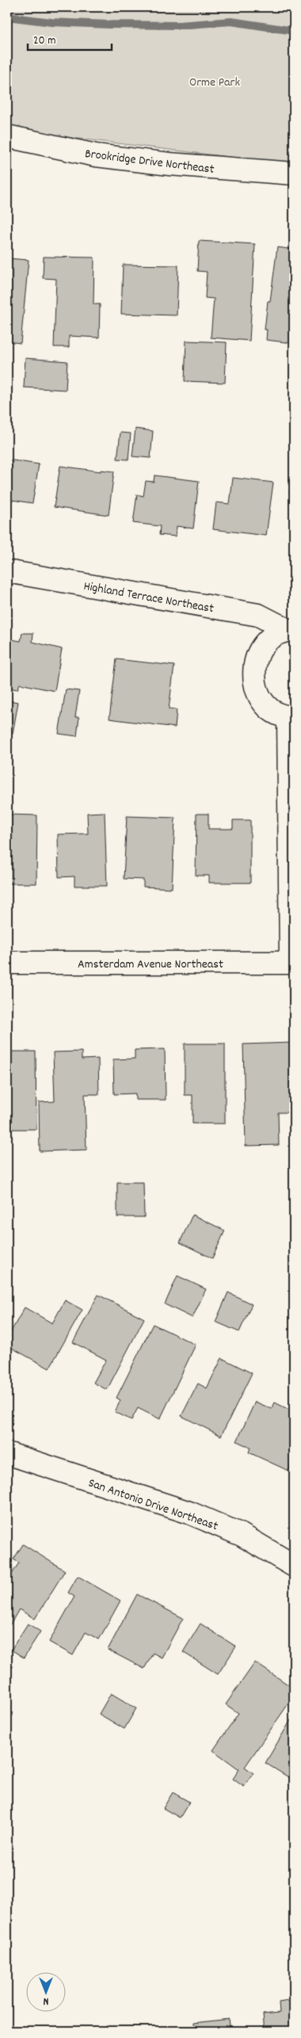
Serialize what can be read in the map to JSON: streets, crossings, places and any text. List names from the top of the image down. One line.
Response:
{"streets":{"street":["Brookridge Drive Northeast","Highland Terrace Northeast","Amsterdam Avenue Northeast","San Antonio Drive Northeast"]},"crossings":[["Highland Terrace Northeast","Amsterdam Avenue Northeast"]],"parks":["Orme Park"],"scale_bar":"20 m","north":"bottom"}
